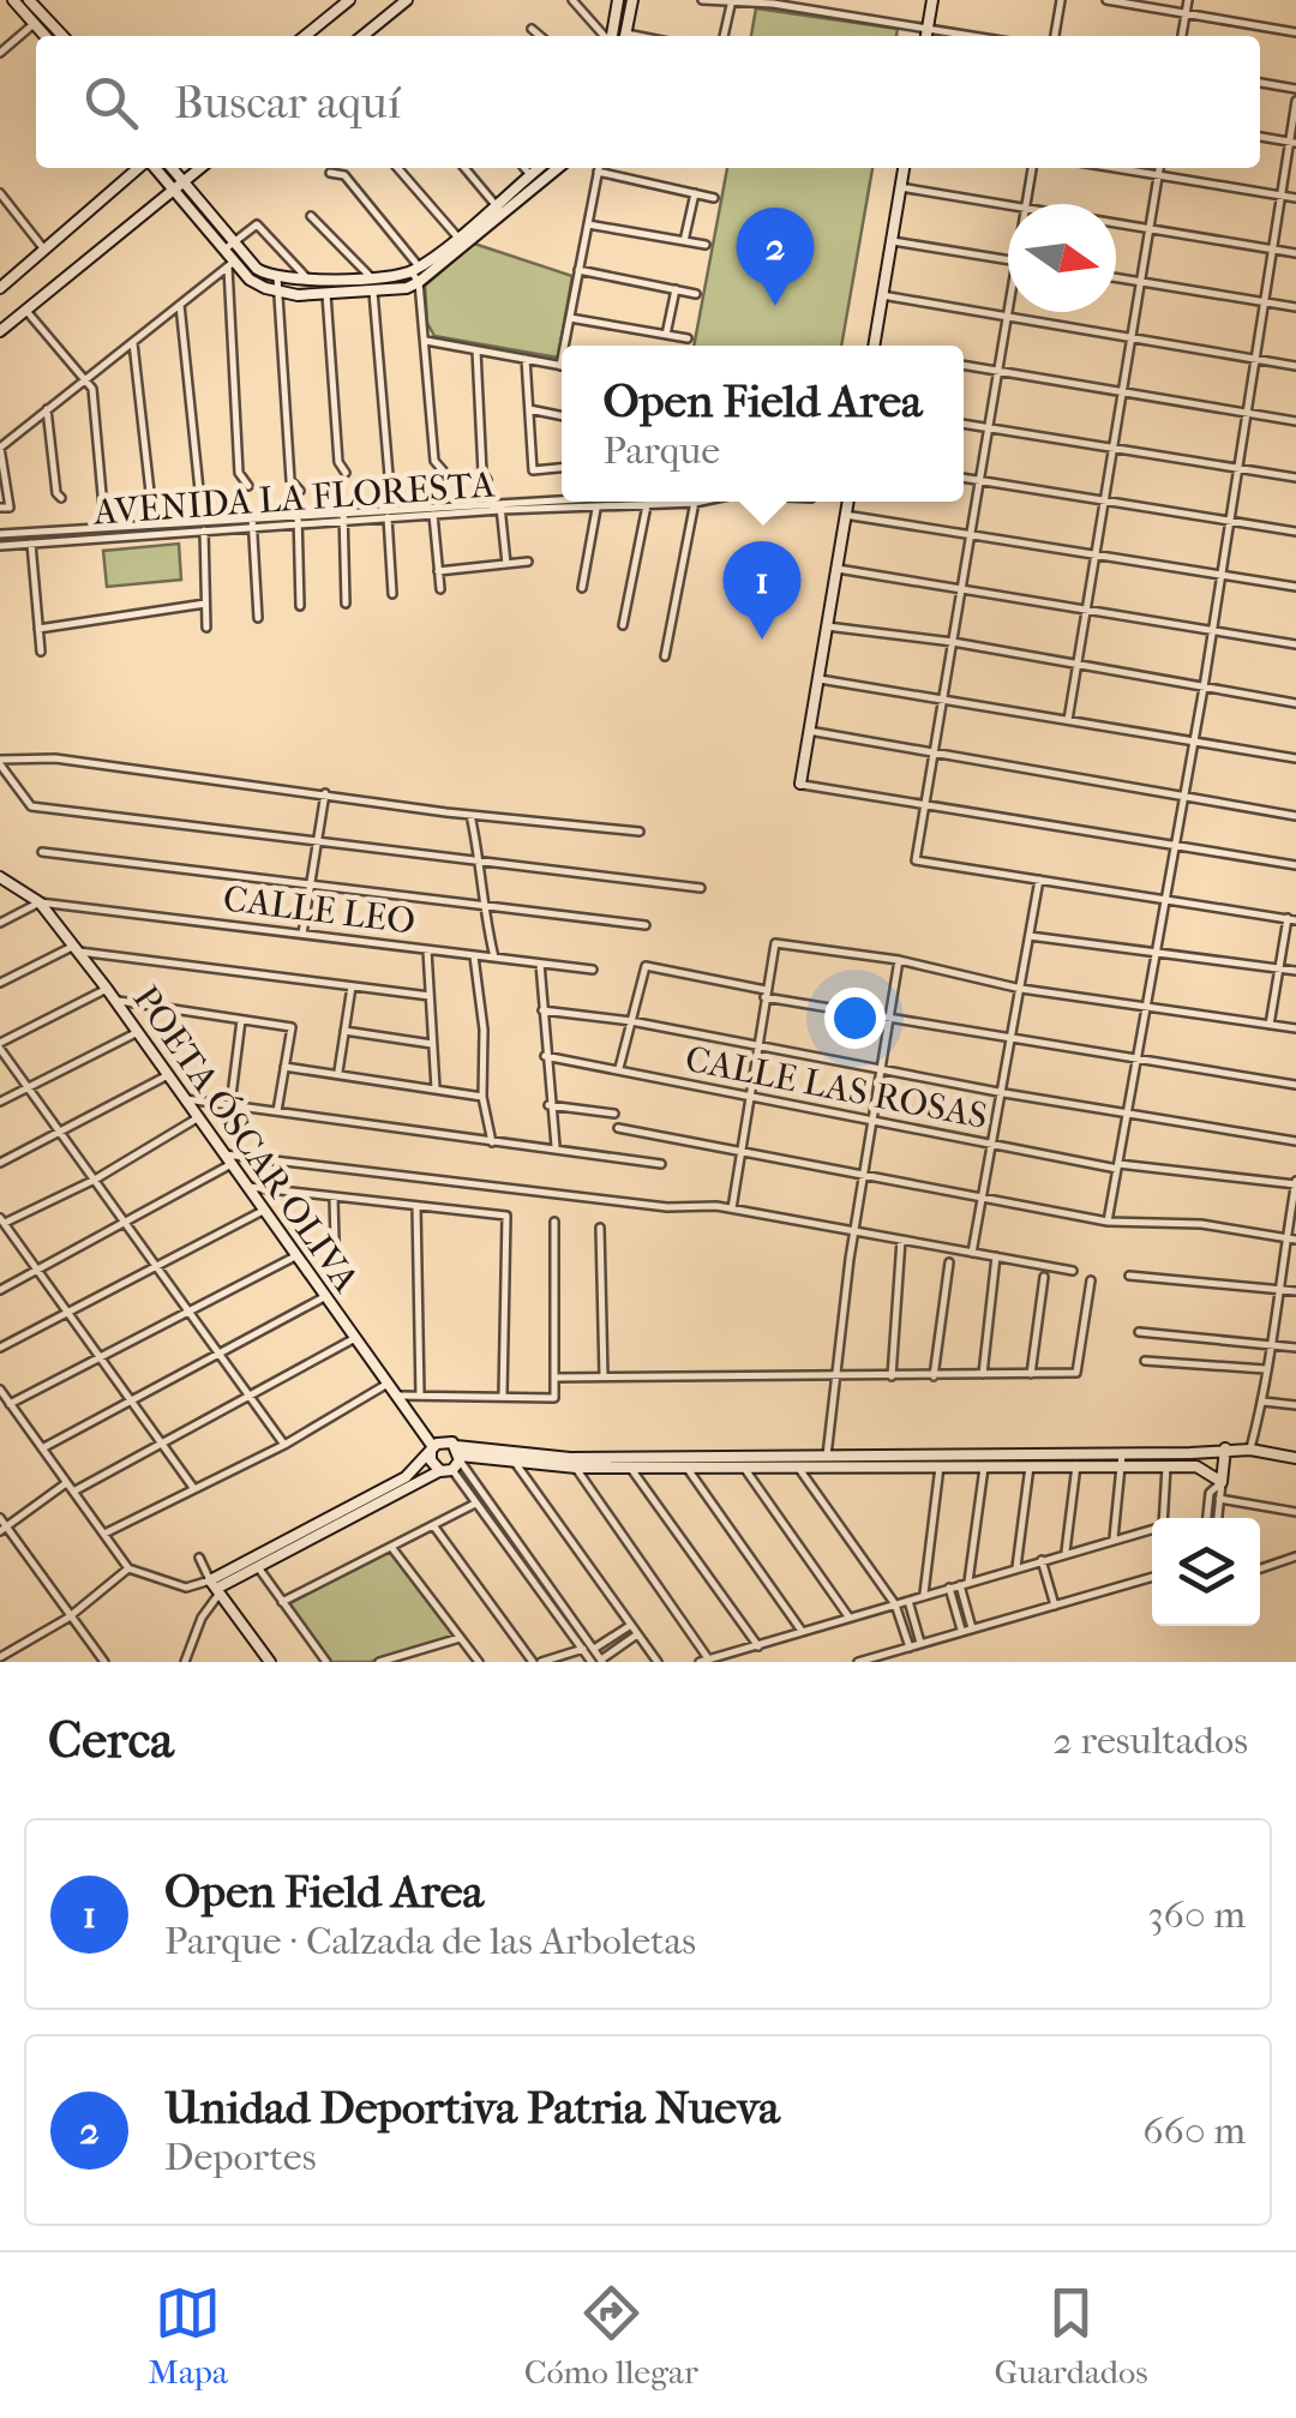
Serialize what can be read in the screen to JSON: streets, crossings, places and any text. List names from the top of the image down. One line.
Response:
{"streets":{"street":["AVENIDA LA FLORESTA","CALLE LEO","CALLE LAS ROSAS","POETA ÓSCAR OLIVA"]},"crossings":[["CALLE LEO","POETA ÓSCAR OLIVA"]],"north":"right","page":{"search":"Buscar aquí","pins":["2","1"],"popup":["Open Field Area","Parque"],"heading":["Cerca","2 resultados"],"list":[{"mark":"1","name":"Open Field Area","note":"Parque · Calzada de las Arboletas","value":"360 m"},{"mark":"2","name":"Unidad Deportiva Patria Nueva","note":"Deportes","value":"660 m"}],"nav":["Mapa","Cómo llegar","Guardados"]}}
